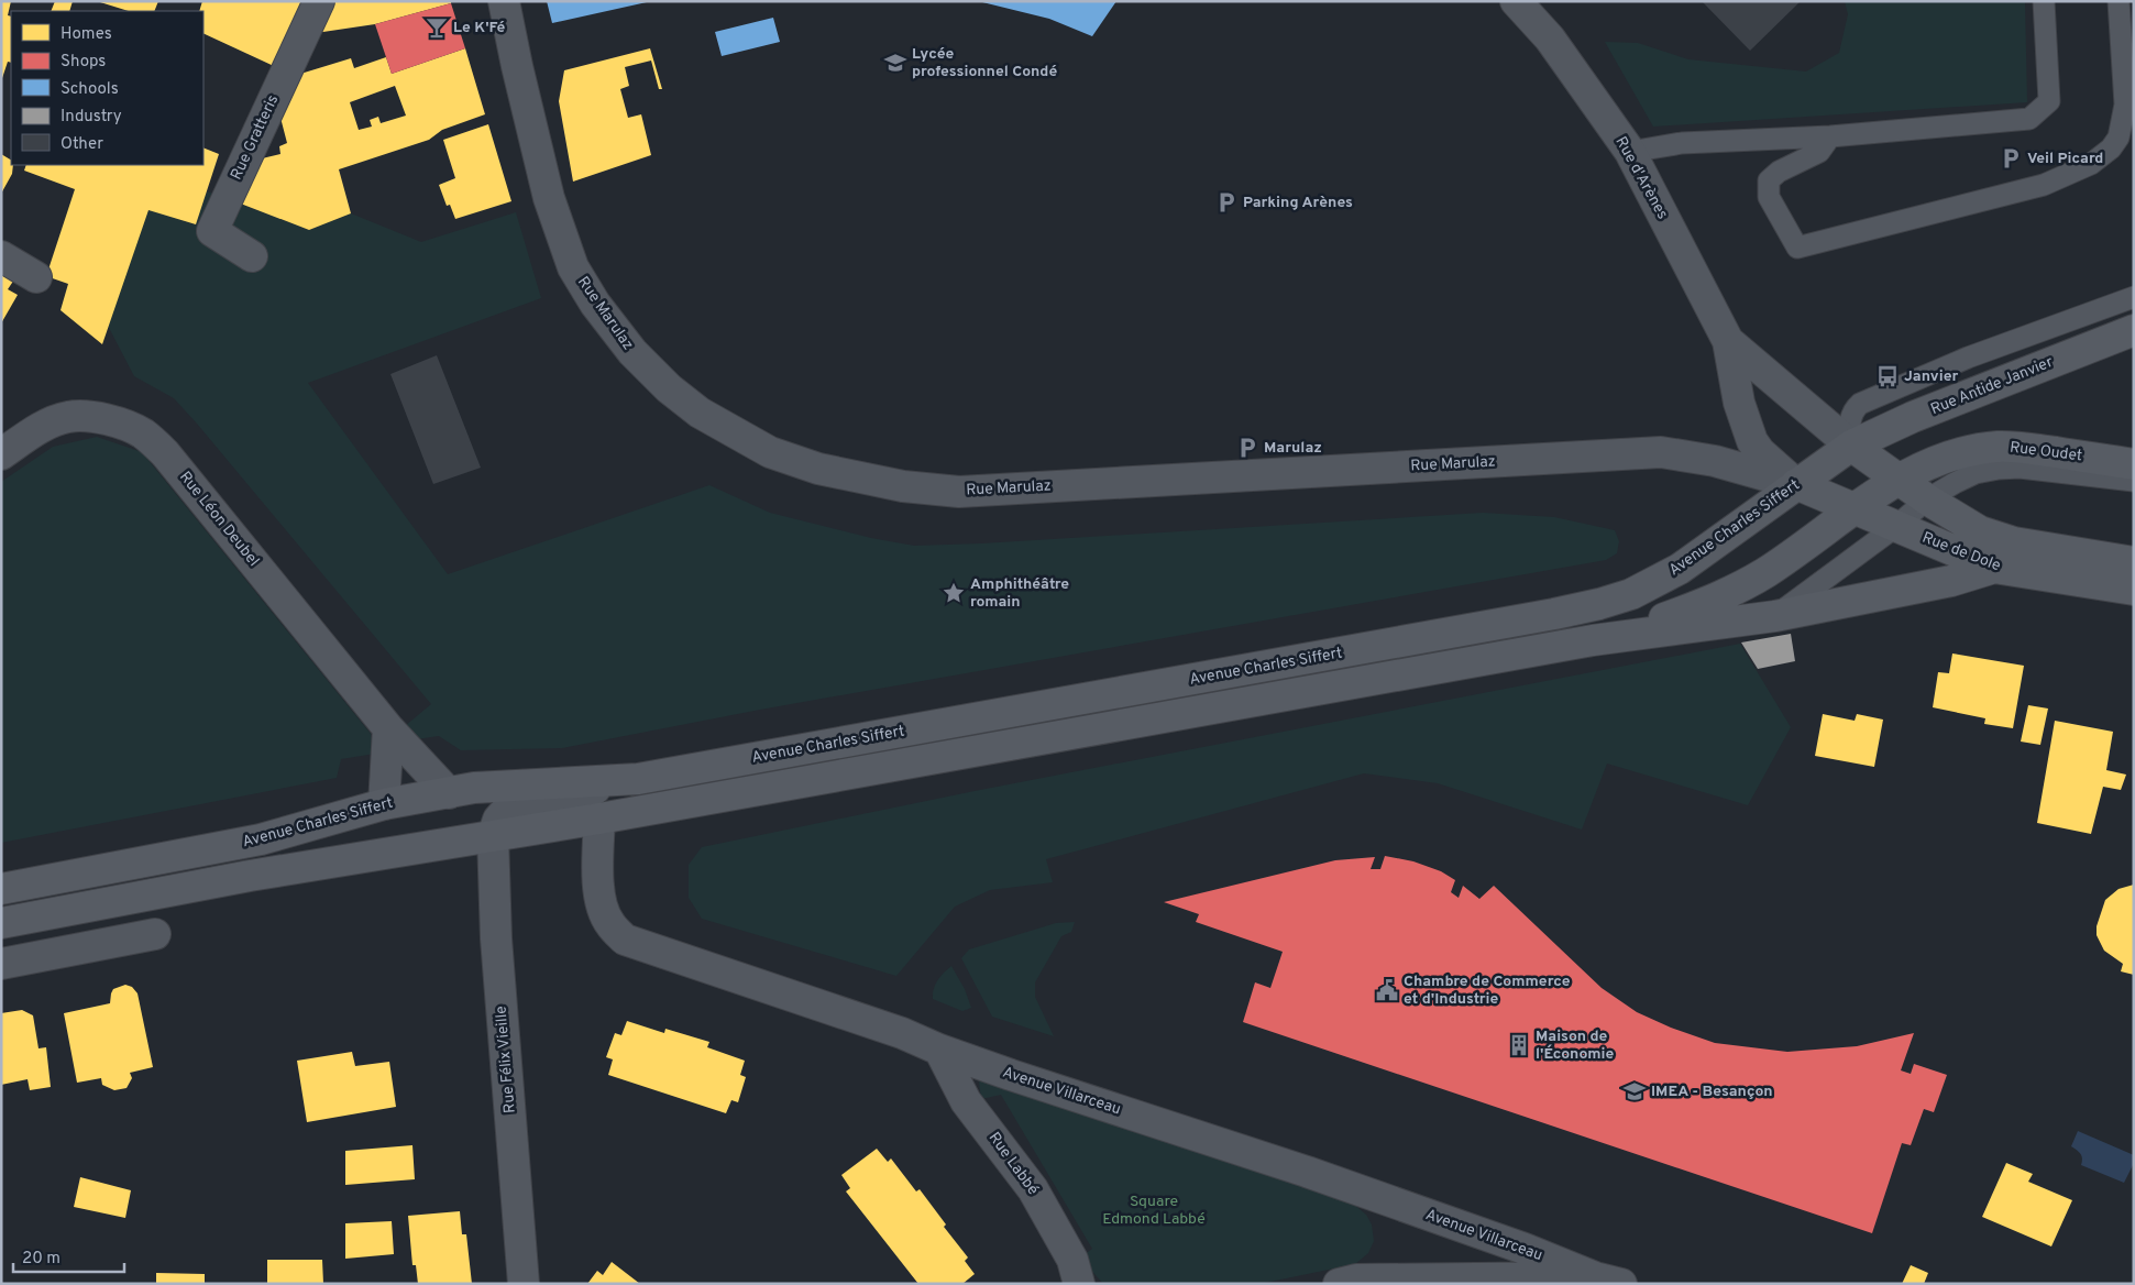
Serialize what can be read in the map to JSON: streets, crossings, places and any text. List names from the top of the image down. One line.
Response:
{"streets":{"main road":["Rue Antide Janvier","Rue Oudet","Avenue Charles Siffert","Rue de Dole"],"street":["Rue Gratteris","Rue d'Arènes","Rue Marulaz","Rue Léon Deubel","Rue Félix Vieille","Avenue Villarceau","Rue Labbé"]},"crossings":[["Rue d'Arènes","Rue Marulaz"],["Rue d'Arènes","Rue Antide Janvier"],["Rue d'Arènes","Avenue Charles Siffert"],["Rue d'Arènes","Rue de Dole"],["Rue Marulaz","Avenue Charles Siffert"],["Rue Marulaz","Rue de Dole"],["Rue Antide Janvier","Avenue Charles Siffert"],["Rue Antide Janvier","Rue de Dole"],["Rue Oudet","Avenue Charles Siffert"],["Rue Oudet","Rue de Dole"],["Rue Léon Deubel","Avenue Charles Siffert"],["Avenue Charles Siffert","Rue de Dole"],["Avenue Charles Siffert","Rue Félix Vieille"],["Avenue Charles Siffert","Avenue Villarceau"],["Avenue Villarceau","Rue Labbé"]],"parks":["Square Edmond Labbé"],"places":{"bar":["Le K'Fé"],"school or university":["Lycée professionnel Condé","IMEA - Besançon"],"parking":["Veil Picard","Parking Arènes","Marulaz"],"bus stop":["Janvier"],"place":["Amphithéâtre romain"],"public building":["Chambre de Commerce et d'Industrie"],"building":["Maison de l'Économie"]},"legend":["Homes","Shops","Schools","Industry","Other"],"scale_bar":"20 m"}
